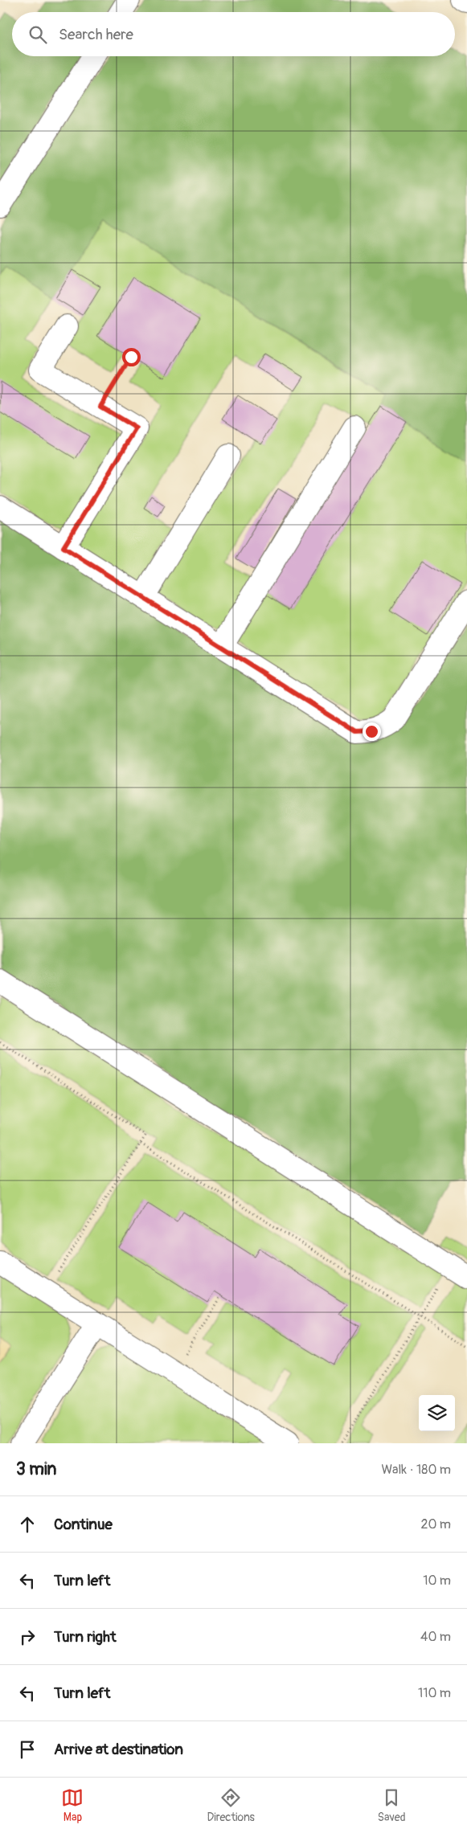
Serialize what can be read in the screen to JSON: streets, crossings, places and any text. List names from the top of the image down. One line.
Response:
{"page":{"search":"Search here","heading":["3 min","Walk · 180 m"],"list":[["Continue","20 m"],["Turn left","10 m"],["Turn right","40 m"],["Turn left","110 m"],"Arrive at destination"],"nav":["Map","Directions","Saved"]}}
